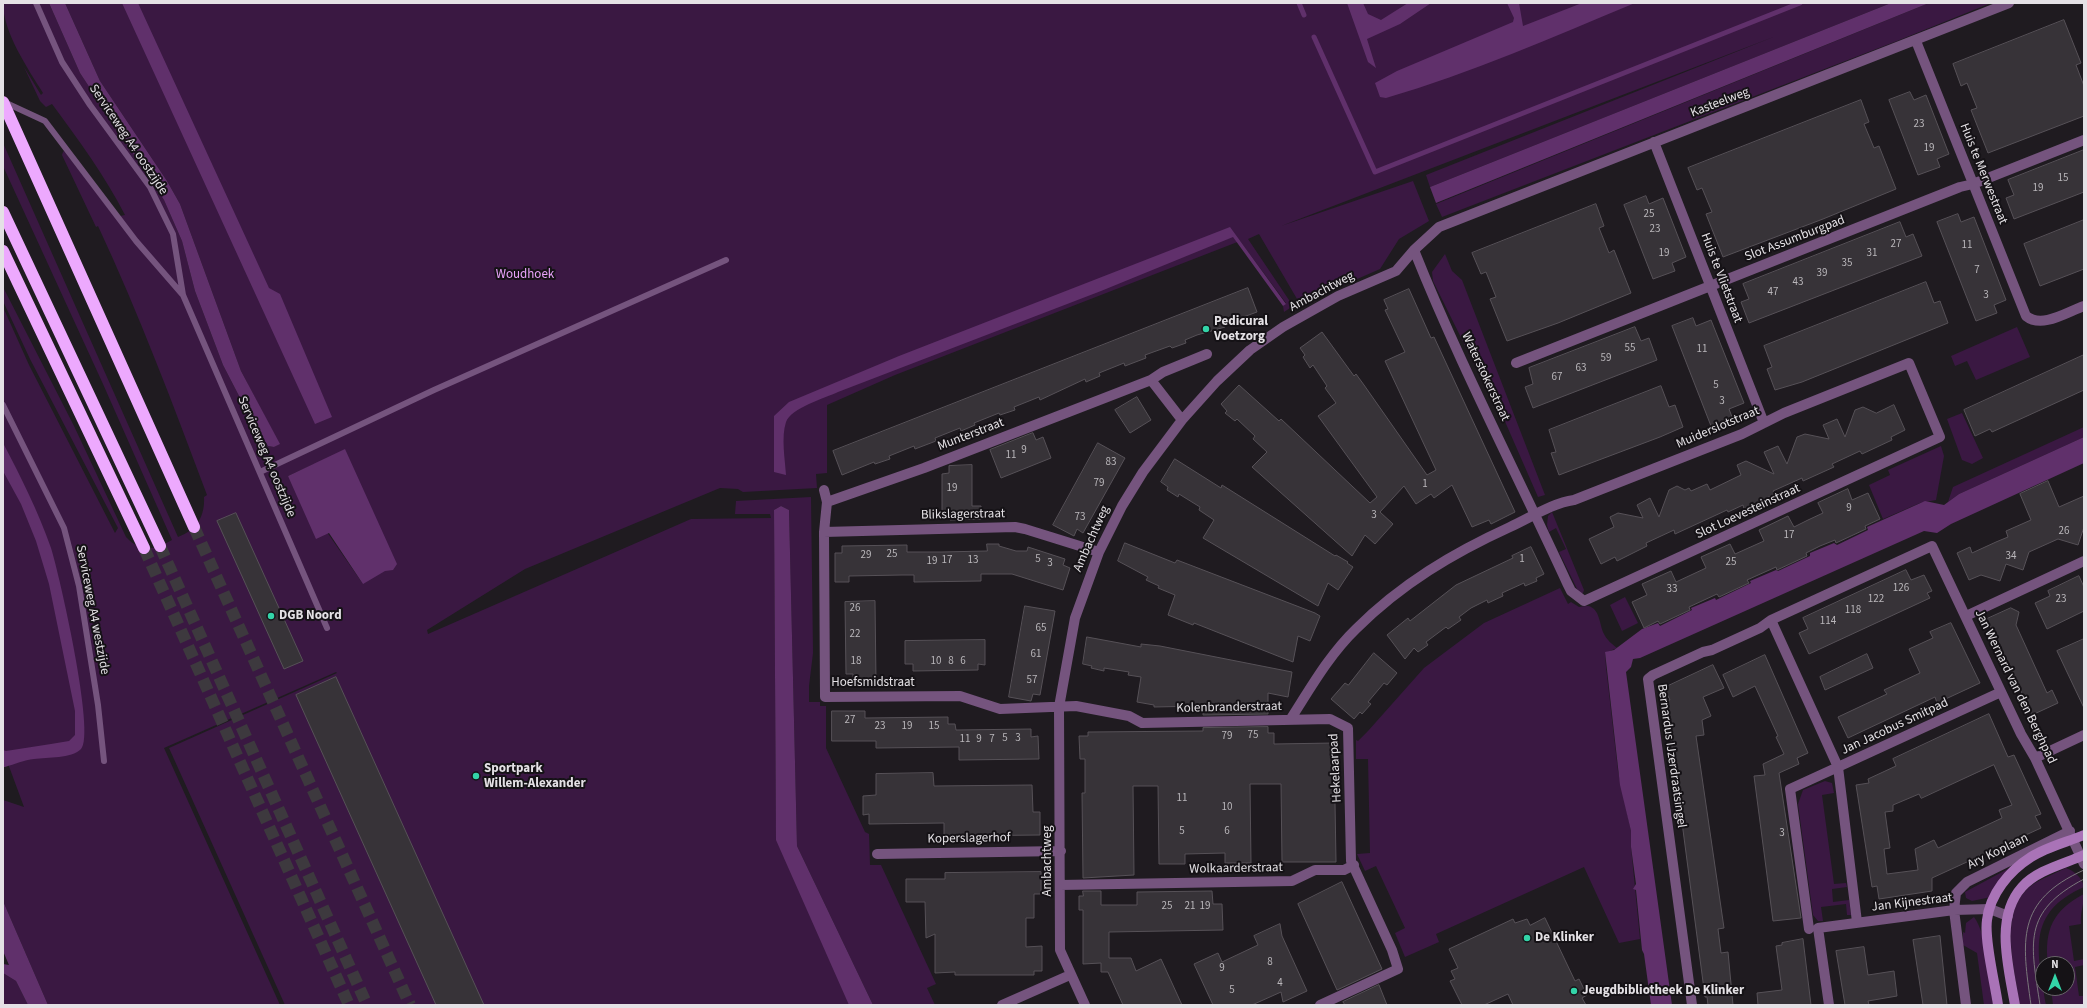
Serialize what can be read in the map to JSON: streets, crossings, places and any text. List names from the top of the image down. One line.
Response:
{"streets":{"street":["Kasteelweg","Huis te Merwestraat","Slot Assumburgpad","Huis te Vlietstraat","Ambachtweg","Waterstokerstraat","Muiderslotstraat","Munterstraat","Slot Loevesteinstraat","Blikslagerstraat","Hoefsmidstraat","Jan Wernard van den Berghpad","Kolenbranderstraat","Jan Jacobus Smitpad","Bernardus IJzerdraatsingel","Hekelaarpad","Koperslagerhof","Ary Koplaan","Wolkaarderstraat","Jan Kijnestraat"],"lane":["Serviceweg A4 oostzijde","Serviceweg A4 westzijde"]},"crossings":[["Kasteelweg","Huis te Merwestraat"],["Kasteelweg","Huis te Vlietstraat"],["Kasteelweg","Ambachtweg"],["Huis te Merwestraat","Slot Assumburgpad"],["Slot Assumburgpad","Huis te Vlietstraat"],["Huis te Vlietstraat","Muiderslotstraat"],["Ambachtweg","Waterstokerstraat"],["Ambachtweg","Blikslagerstraat"],["Ambachtweg","Hoefsmidstraat"],["Ambachtweg","Kolenbranderstraat"],["Ambachtweg","Koperslagerhof"],["Ambachtweg","Wolkaarderstraat"],["Waterstokerstraat","Muiderslotstraat"],["Waterstokerstraat","Slot Loevesteinstraat"],["Waterstokerstraat","Kolenbranderstraat"],["Muiderslotstraat","Slot Loevesteinstraat"],["Muiderslotstraat","Kolenbranderstraat"],["Slot Loevesteinstraat","Kolenbranderstraat"],["Blikslagerstraat","Hoefsmidstraat"],["Hoefsmidstraat","Kolenbranderstraat"],["Jan Wernard van den Berghpad","Jan Jacobus Smitpad"],["Jan Wernard van den Berghpad","Bernardus IJzerdraatsingel"],["Jan Wernard van den Berghpad","Ary Koplaan"],["Kolenbranderstraat","Hekelaarpad"],["Jan Jacobus Smitpad","Bernardus IJzerdraatsingel"],["Hekelaarpad","Wolkaarderstraat"],["Ary Koplaan","Jan Kijnestraat"]],"parks":["Woudhoek"],"places":["Pedicural Voetzorg","DGB Noord","Sportpark Willem-Alexander","De Klinker","Jeugdbibliotheek De Klinker"],"house_numbers":["23","19","15","19","25","23","27","11","19","31","35","7","39","43","47","3","55","11","59","63","67","5","3","9","11","83","79","1","19","9","3","73","26","17","25","29","34","5","1","17","13","19","25","3","126","33","122","23","26","118","114","65","22","61","18","10","8","6","57","27","23","19","15","75","79","5","3","11","9","7","11","10","5","6","3","25","21","19","8","9","4","5"],"north":"top"}
